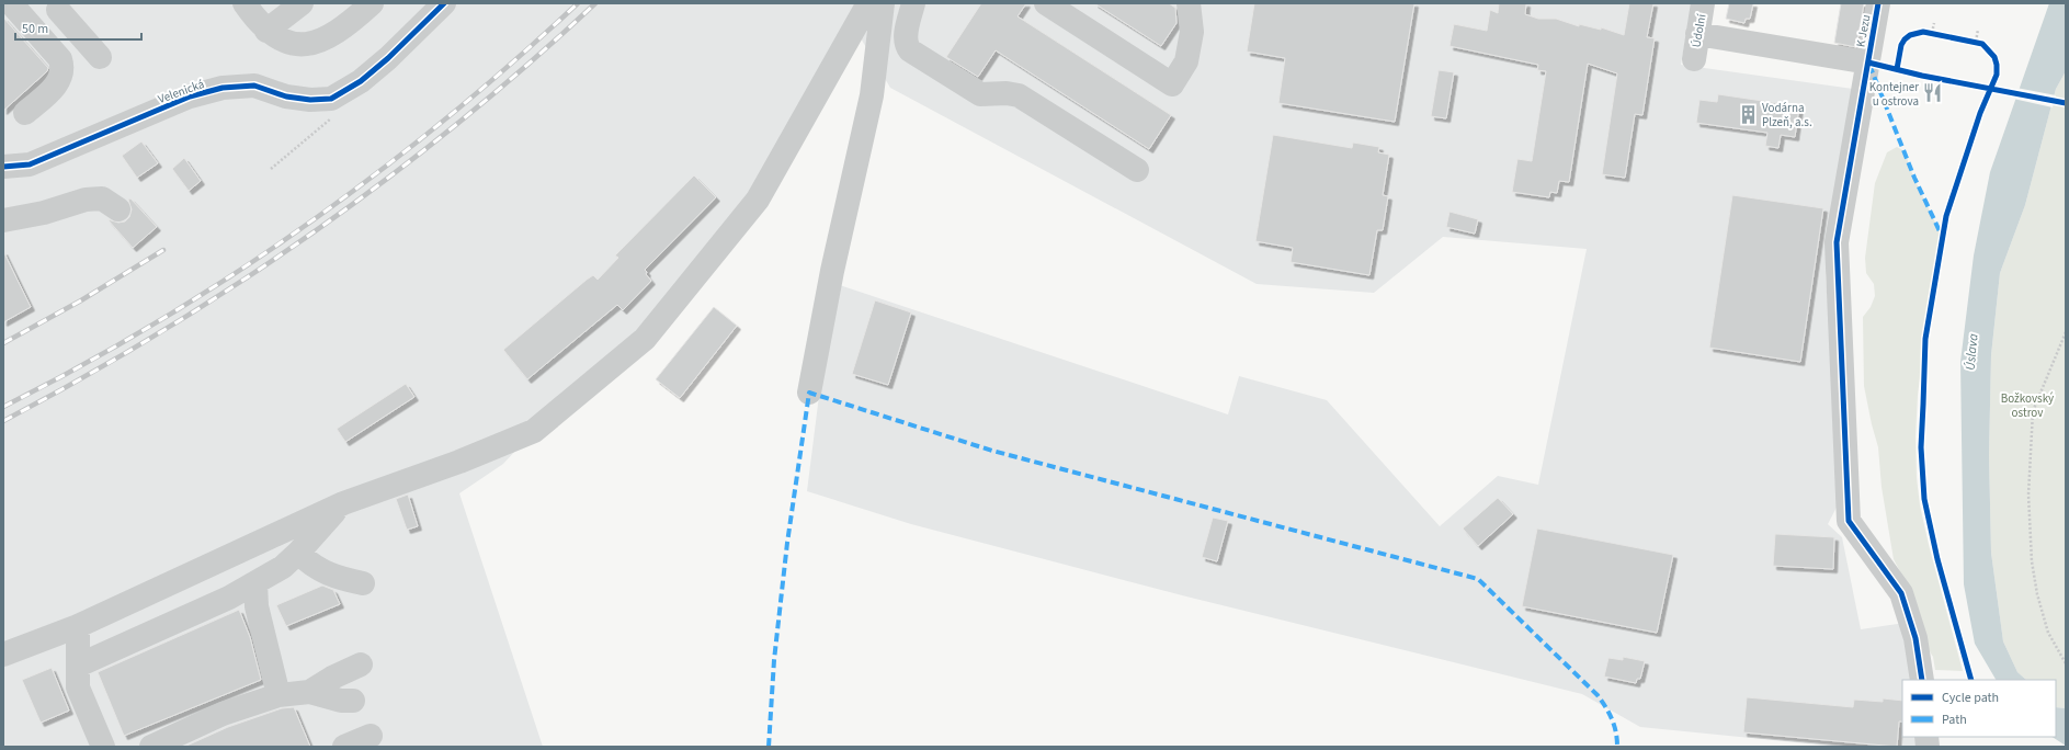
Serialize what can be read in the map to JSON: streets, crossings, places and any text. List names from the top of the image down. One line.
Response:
{"streets":{"street":["Údolní","K Jezu","Velenická"]},"water":["Úslava"],"parks":["Božkovský ostrov"],"places":{"restaurant":["Kontejner u ostrova"],"building":["Vodárna Plzeň, a.s."]},"legend":["Cycle path","Path"],"scale_bar":"50 m"}
